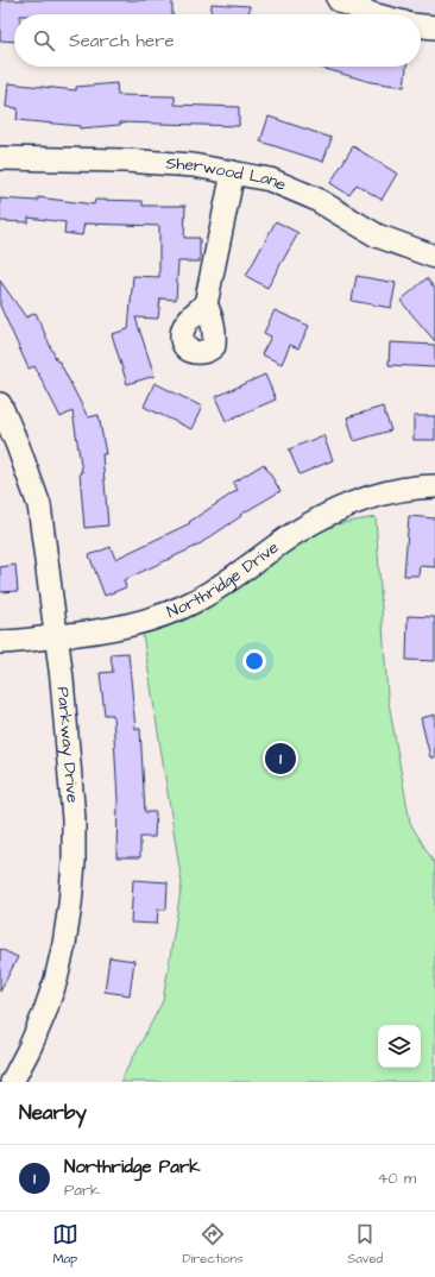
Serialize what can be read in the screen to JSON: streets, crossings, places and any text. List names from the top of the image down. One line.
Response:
{"streets":{"street":["Sherwood Lane","Northridge Drive","Parkway Drive"]},"crossings":[["Northridge Drive","Parkway Drive"]],"page":{"search":"Search here","pins":"1","heading":"Nearby","list":[{"mark":"1","name":"Northridge Park","note":"Park","value":"40 m"}],"nav":["Map","Directions","Saved"]}}
